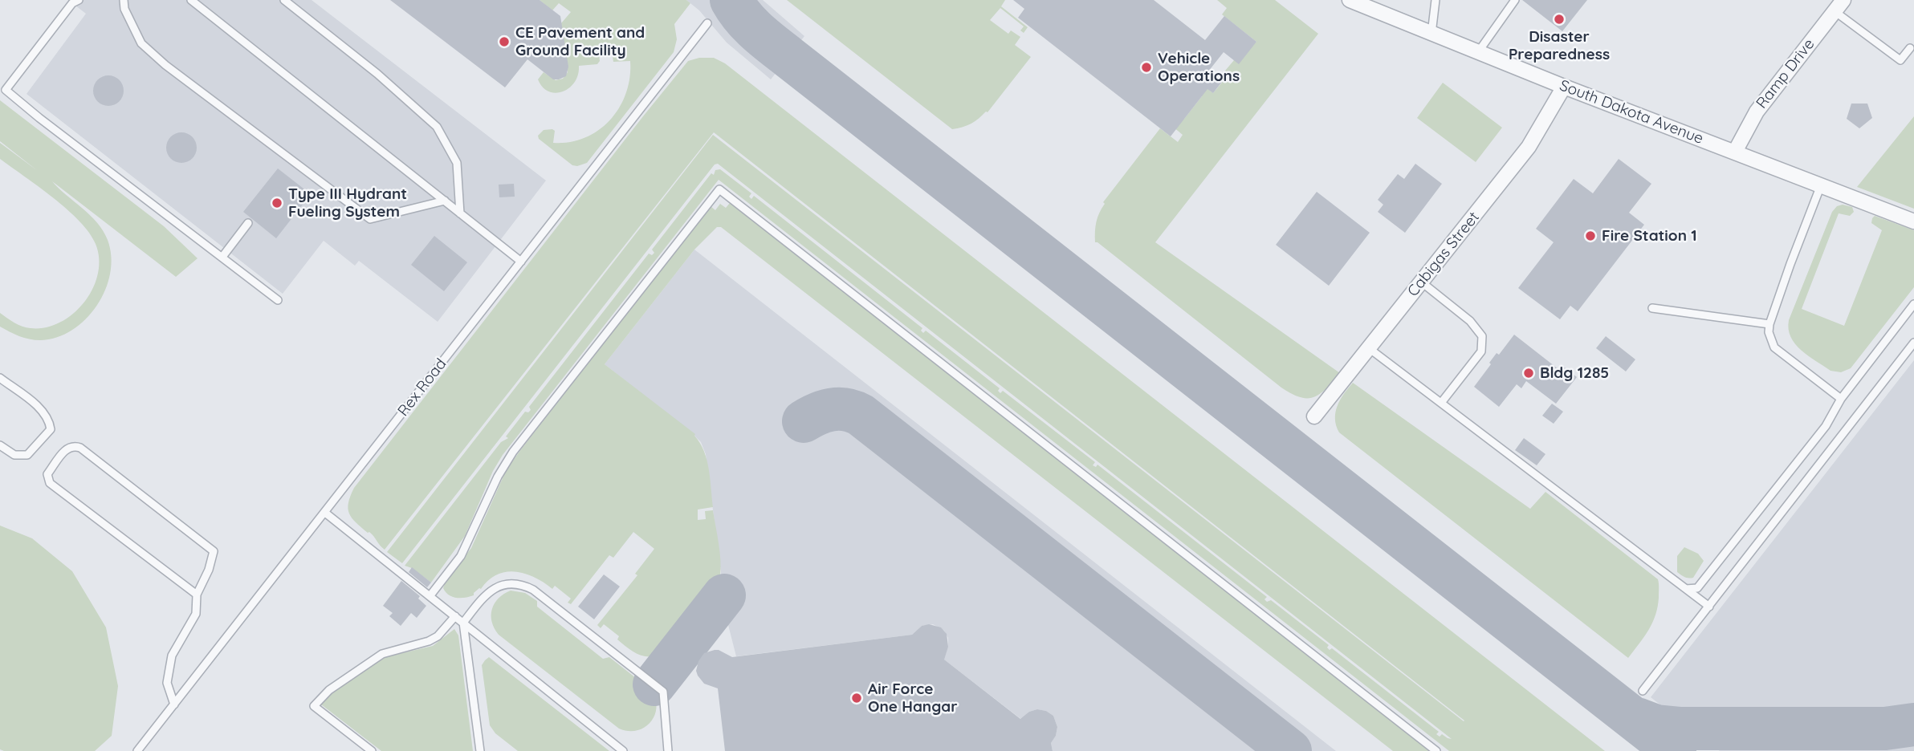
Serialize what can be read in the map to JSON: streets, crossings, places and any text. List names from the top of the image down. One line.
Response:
{"streets":{"street":["Ramp Drive","South Dakota Avenue","Cabigas Street"],"lane":["Rex Road"]},"crossings":[["Ramp Drive","South Dakota Avenue"],["South Dakota Avenue","Cabigas Street"]],"places":["Disaster Preparedness","CE Pavement and Ground Facility","Vehicle Operations","Type III Hydrant Fueling System","Fire Station 1","Bldg 1285","Air Force One Hangar"]}
